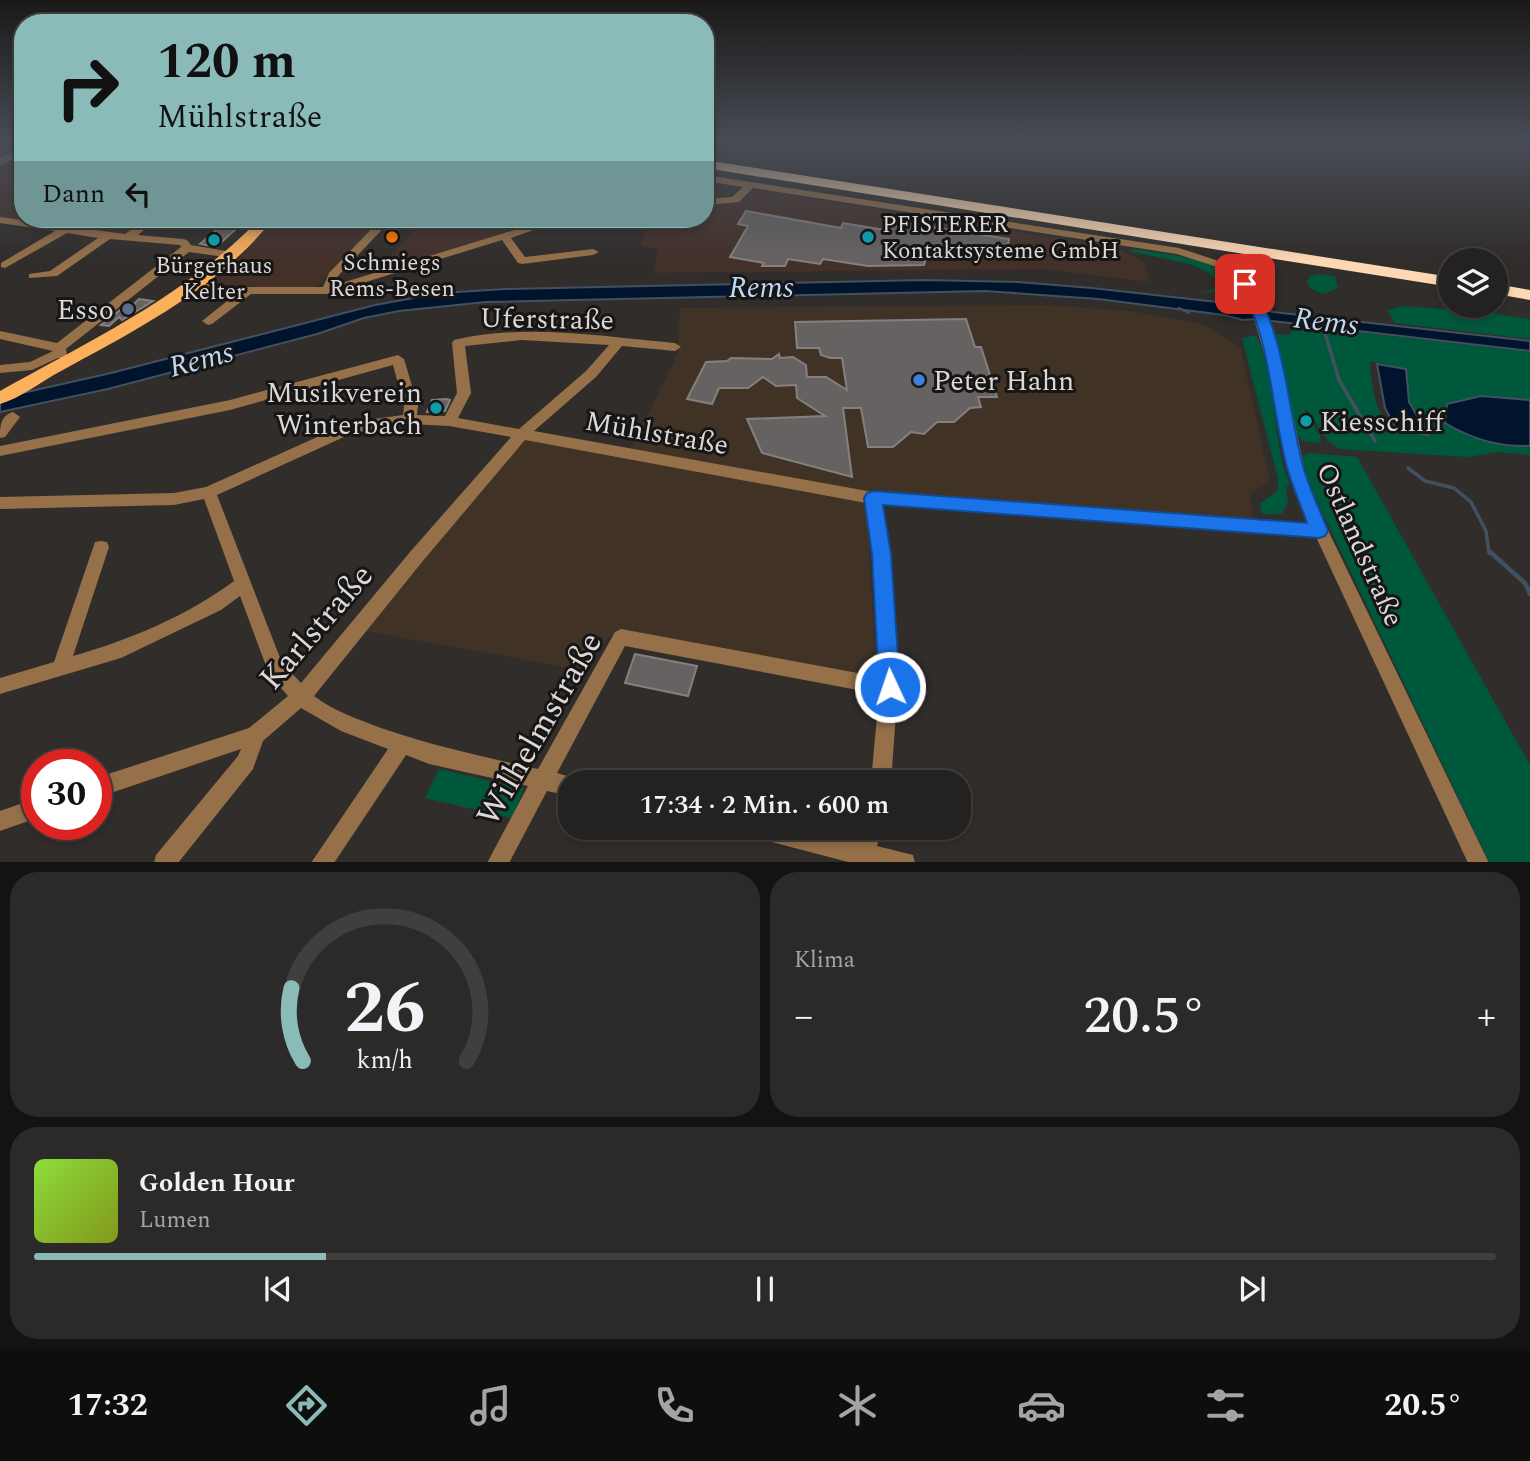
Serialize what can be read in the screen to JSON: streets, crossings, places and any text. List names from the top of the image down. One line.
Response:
{"streets":{"street":["Uferstraße","Mühlstraße","Ostlandstraße","Karlstraße","Wilhelmstraße"]},"crossings":[["Uferstraße","Mühlstraße"],["Uferstraße","Karlstraße"],["Mühlstraße","Ostlandstraße"],["Mühlstraße","Karlstraße"]],"water":["Rems"],"places":["Schmiegs Rems-Besen","PFISTERER Kontaktsysteme GmbH","Bürgerhaus Kelter","Esso","Peter Hahn","Musikverein Winterbach","Kiesschiff"],"page":{"turn":["120 m","Mühlstraße"],"then":"Dann","limit":"30","trip":"17:34 · 2 Min. · 600 m","tile":"Klima","heat":["−","20.5°","+"],"song":["Golden Hour","Lumen"],"tabs":["17:32","20.5°"],"gauge":["26","km/h"]}}
